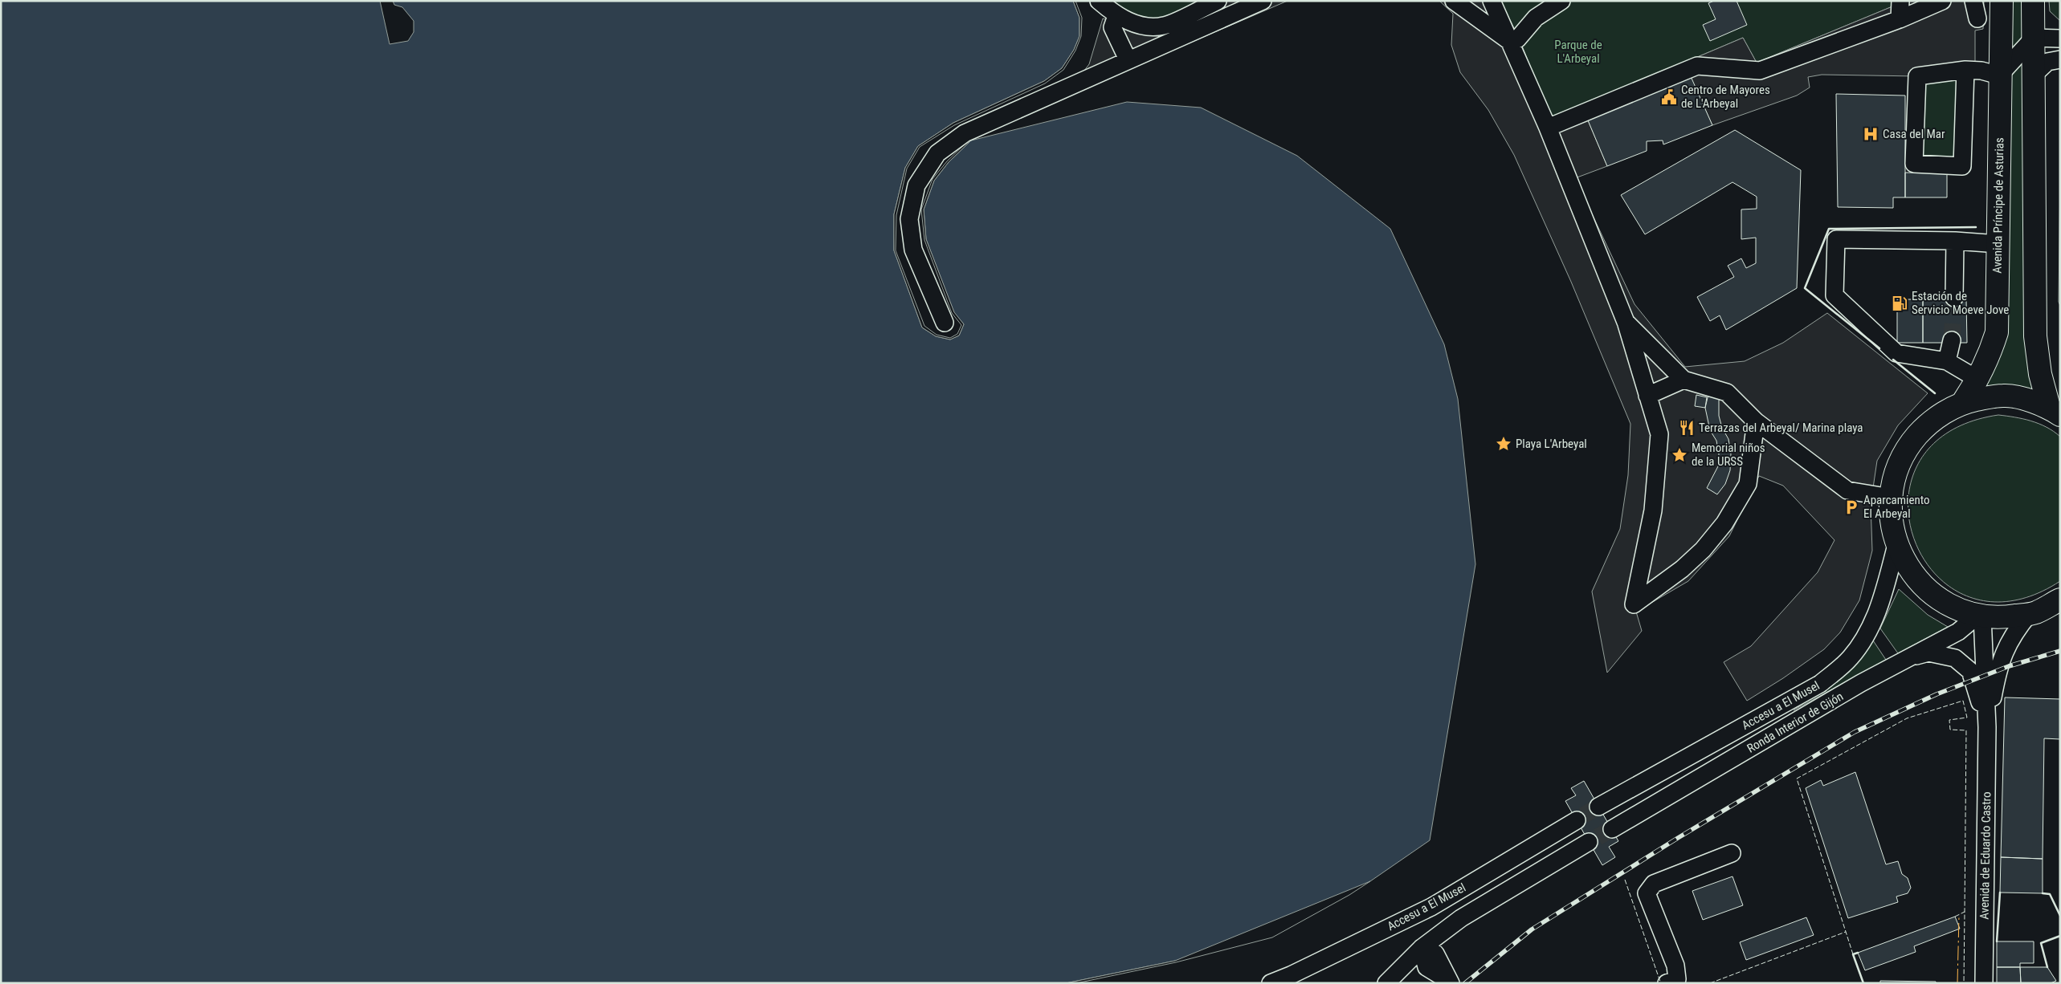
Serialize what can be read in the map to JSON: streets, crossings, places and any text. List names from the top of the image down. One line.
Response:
{"streets":{"highway":["Avenida Príncipe de Asturias","Accesu a El Musel"],"street":["Ronda Interior de Gijón","Avenida de Eduardo Castro"]},"crossings":[["Avenida Príncipe de Asturias","Accesu a El Musel"],["Accesu a El Musel","Ronda Interior de Gijón"],["Accesu a El Musel","Avenida de Eduardo Castro"],["Ronda Interior de Gijón","Avenida de Eduardo Castro"]],"parks":["Parque de L'Arbeyal"],"places":{"public building":["Centro de Mayores de L'Arbeyal"],"hospital":["Casa del Mar"],"fuel station":["Estación de Servicio Moeve Jove"],"restaurant":["Terrazas del Arbeyal/ Marina playa"],"place":["Playa L'Arbeyal","Memorial niños de la URSS"],"parking":["Aparcamiento El Arbeyal"]}}
